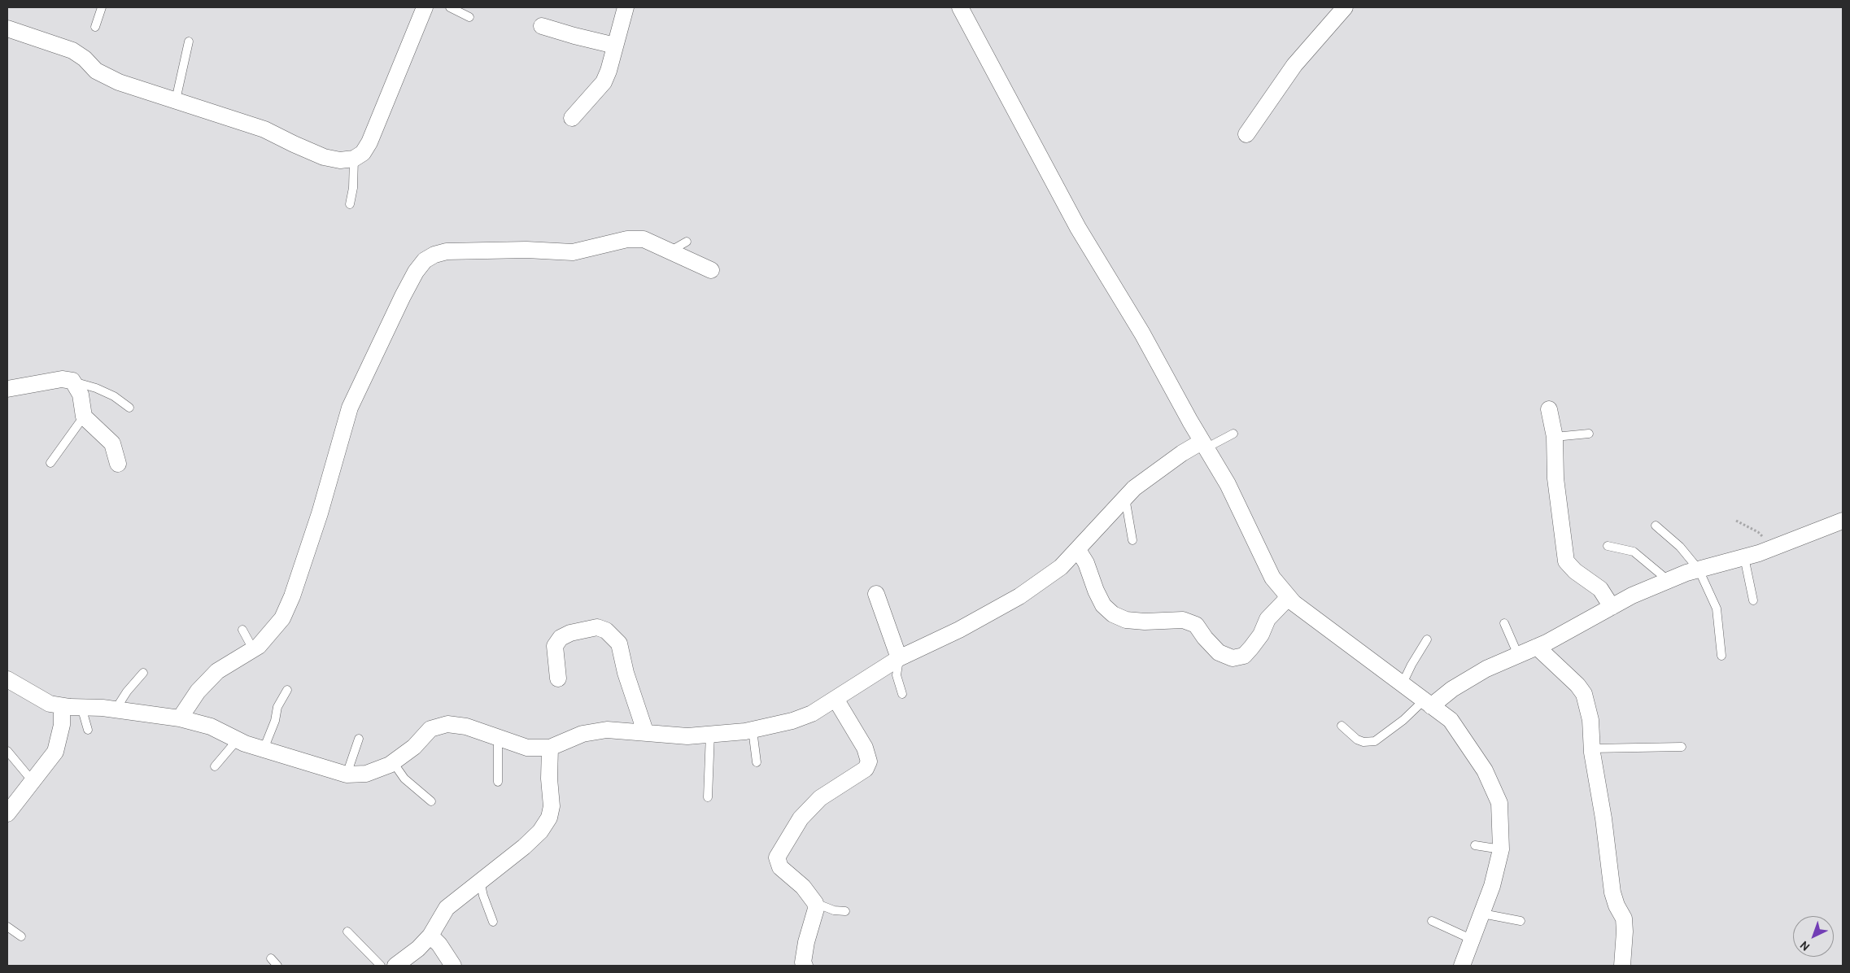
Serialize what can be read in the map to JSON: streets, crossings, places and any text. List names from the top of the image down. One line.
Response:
{"north":"bottom left"}
